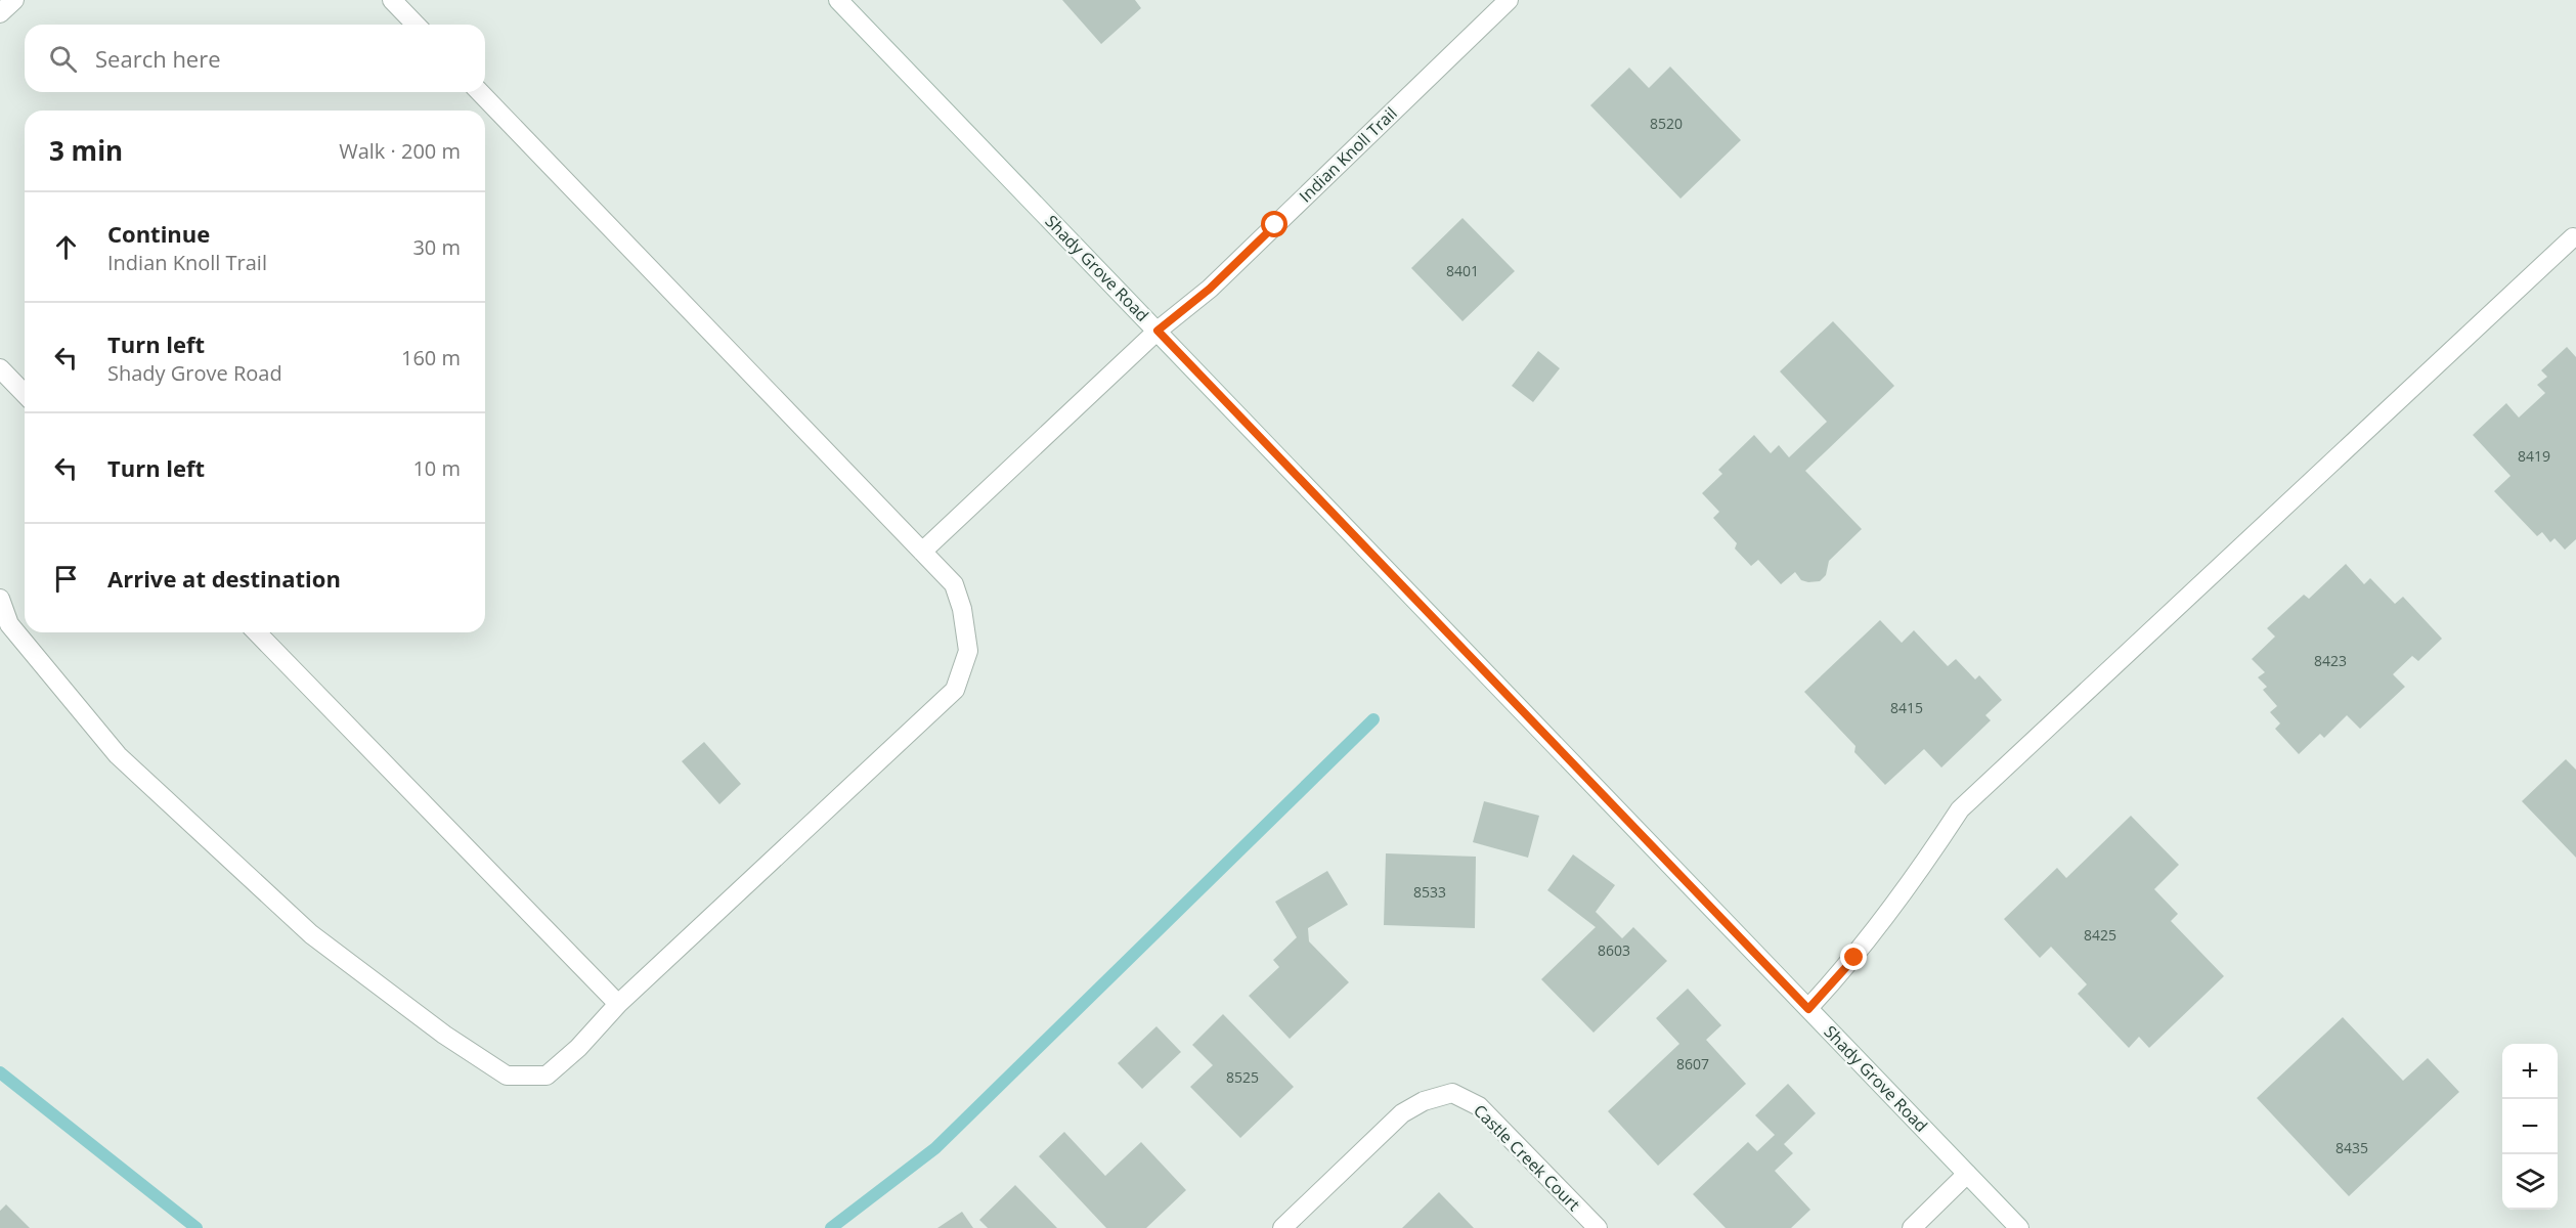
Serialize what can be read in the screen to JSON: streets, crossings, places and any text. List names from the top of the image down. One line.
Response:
{"streets":{"street":["Indian Knoll Trail","Shady Grove Road","Castle Creek Court"]},"crossings":[["Indian Knoll Trail","Shady Grove Road"]],"house_numbers":["8520","8401","8419","8423","8415","8533","8425","8603","8607","8525","8435"],"page":{"search":"Search here","heading":["3 min","Walk · 200 m"],"list":[["Continue","Indian Knoll Trail","30 m"],["Turn left","Shady Grove Road","160 m"],["Turn left","10 m"],"Arrive at destination"],"map_buttons":["+","−"]}}
